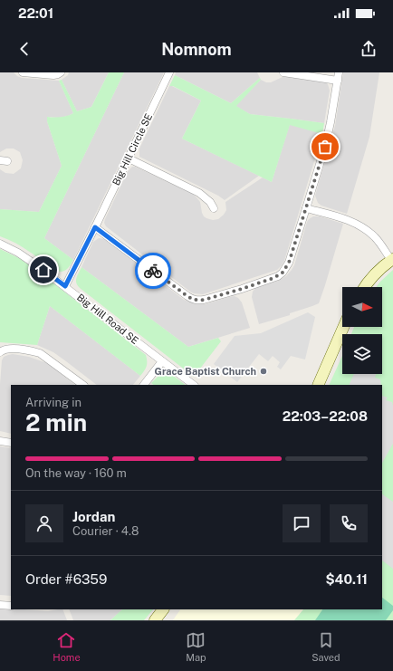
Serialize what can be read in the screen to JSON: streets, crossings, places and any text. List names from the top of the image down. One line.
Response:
{"streets":{"street":["Big Hill Circle SE","Big Hill Road SE"]},"crossings":[["Big Hill Circle SE","Big Hill Road SE"]],"places":["Grace Baptist Church"],"north":"right","page":{"status":"22:01","header":"Nomnom","heading":["2 min","Arriving in","22:03–22:08"],"panel":["Jordan","Courier · 4.8","Order #6359","$40.11"],"bar":"On the way · 160 m","tabs":["Home","Map","Saved"]}}
